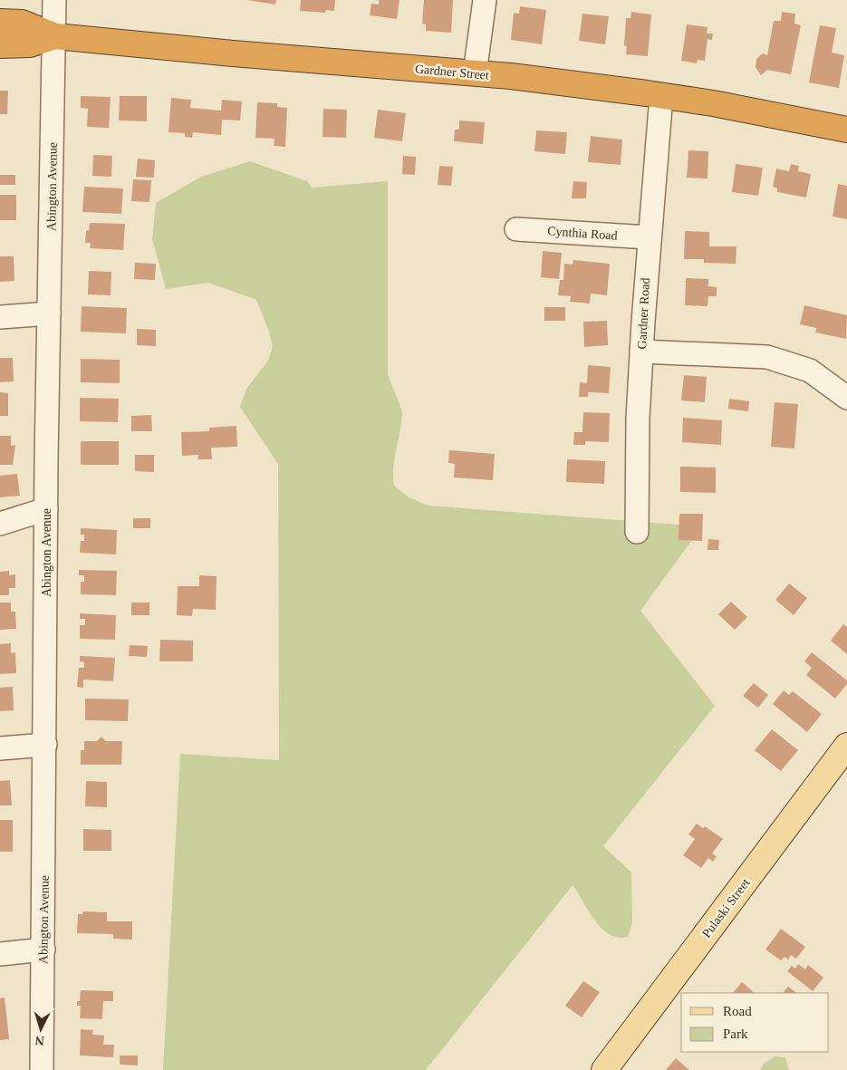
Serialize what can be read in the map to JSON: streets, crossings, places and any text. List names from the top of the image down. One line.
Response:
{"streets":{"highway":["Gardner Street"],"main road":["Pulaski Street"],"street":["Abington Avenue","Cynthia Road","Gardner Road"]},"crossings":[["Gardner Street","Abington Avenue"],["Gardner Street","Gardner Road"],["Cynthia Road","Gardner Road"]],"legend":["Road","Park"],"north":"bottom"}
